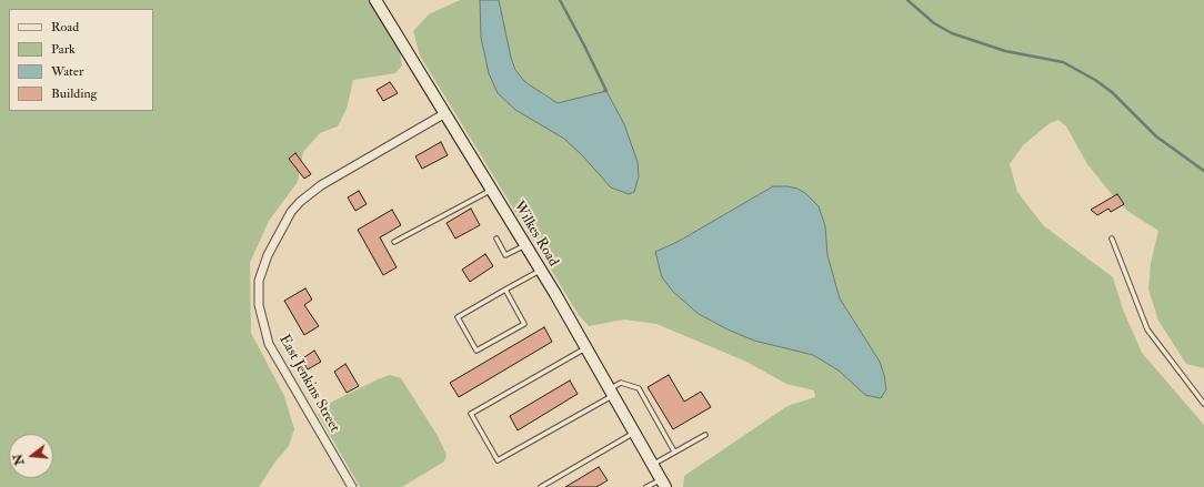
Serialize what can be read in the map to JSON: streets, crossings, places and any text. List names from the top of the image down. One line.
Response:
{"streets":{"street":["Wilkes Road","East Jenkins Street"]},"crossings":[["Wilkes Road","East Jenkins Street"]],"legend":["Road","Park","Water","Building"],"north":"left"}
